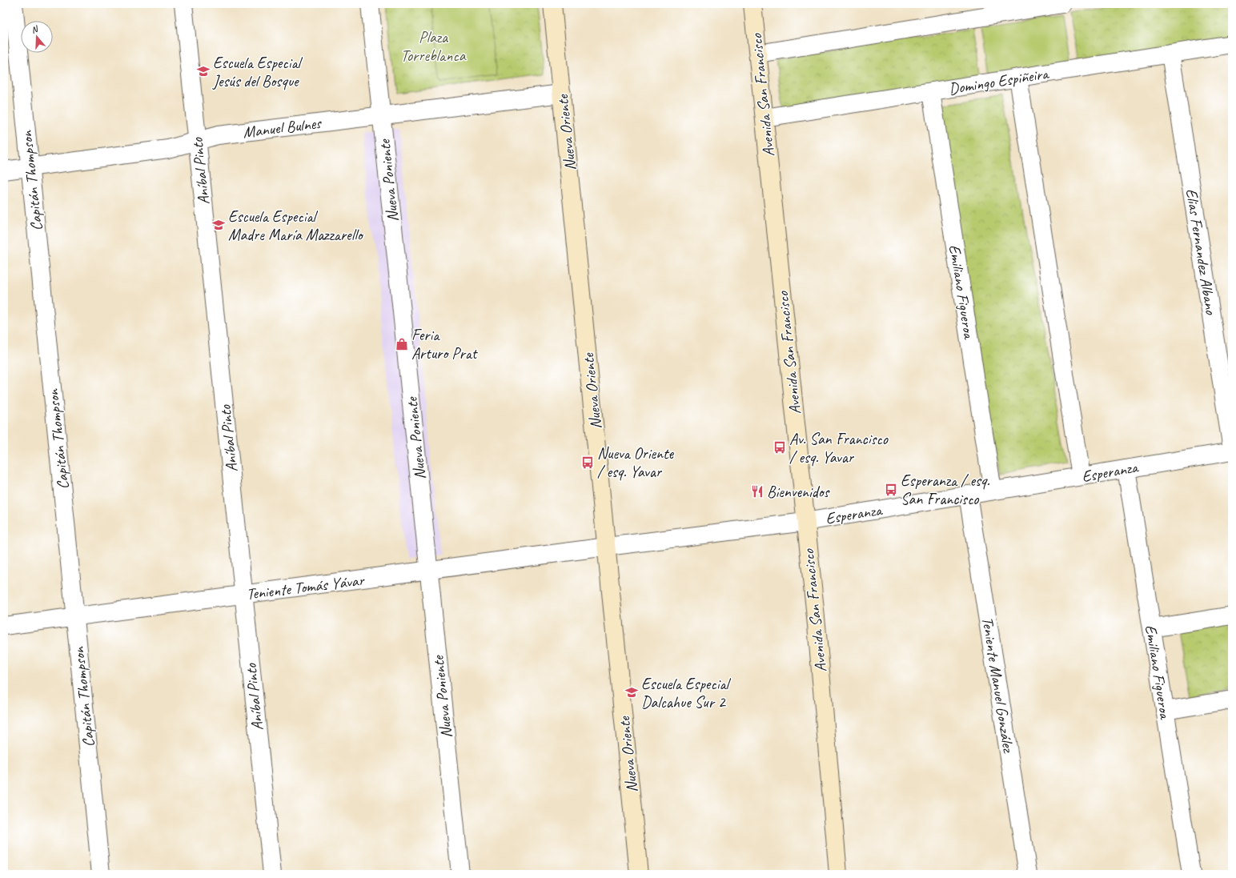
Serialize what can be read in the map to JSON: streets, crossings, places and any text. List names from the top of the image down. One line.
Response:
{"streets":{"main road":["Avenida San Francisco","Nueva Oriente"],"street":["Domingo Espiñeira","Manuel Bulnes","Aníbal Pinto","Capitán Thompson","Nueva Poniente","Elias Fernandez Albano","Emiliano Figueroa","Esperanza","Teniente Tomás Yávar","Teniente Manuel González"]},"crossings":[["Domingo Espiñeira","Avenida San Francisco"],["Domingo Espiñeira","Elias Fernandez Albano"],["Domingo Espiñeira","Emiliano Figueroa"],["Avenida San Francisco","Esperanza"],["Manuel Bulnes","Nueva Oriente"],["Manuel Bulnes","Aníbal Pinto"],["Manuel Bulnes","Capitán Thompson"],["Manuel Bulnes","Nueva Poniente"],["Nueva Oriente","Esperanza"],["Nueva Oriente","Teniente Tomás Yávar"],["Aníbal Pinto","Teniente Tomás Yávar"],["Capitán Thompson","Teniente Tomás Yávar"],["Nueva Poniente","Teniente Tomás Yávar"],["Emiliano Figueroa","Esperanza"],["Esperanza","Teniente Tomás Yávar"],["Esperanza","Teniente Manuel González"]],"parks":["Plaza Torreblanca"],"places":{"school or university":["Escuela Especial Jesús del Bosque","Escuela Especial Madre María Mazzarello","Escuela Especial Dalcahue Sur 2"],"shop":["Feria Arturo Prat"],"bus stop":["Av. San Francisco / esq. Yavar","Nueva Oriente / esq. Yavar","Esperanza / esq. San Francisco"],"restaurant":["Bienvenidos"]},"north":"top"}
